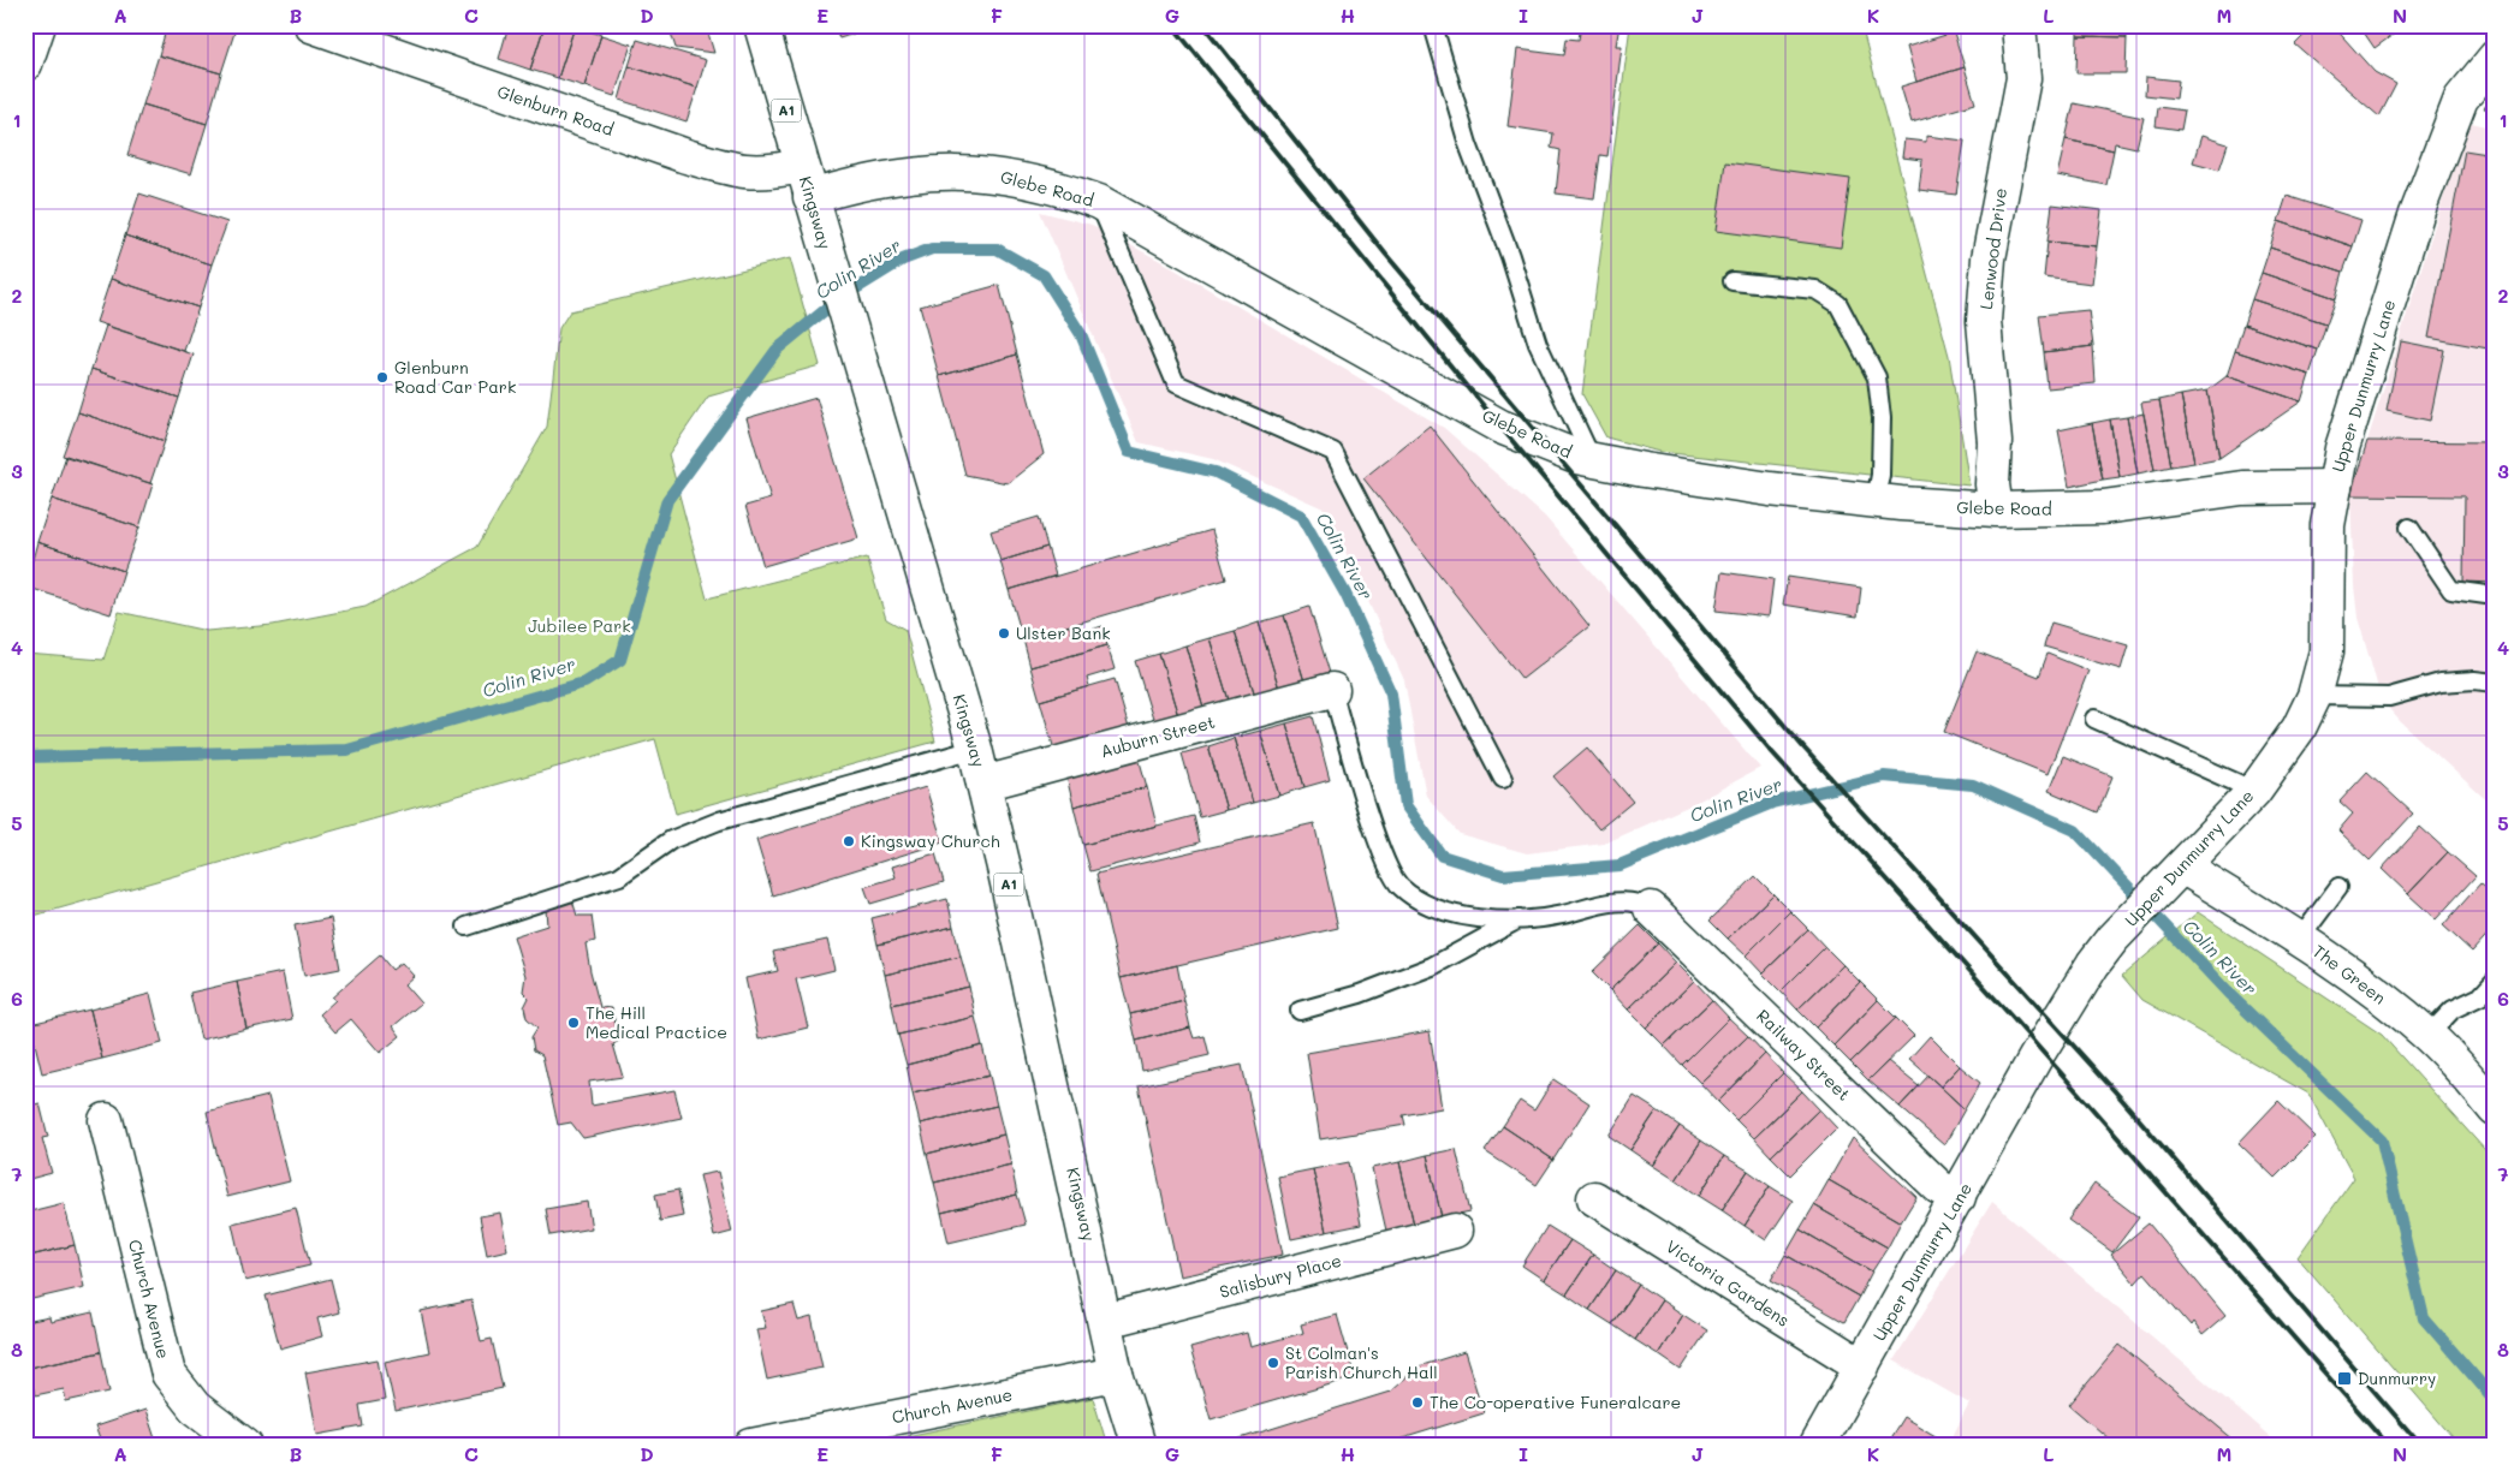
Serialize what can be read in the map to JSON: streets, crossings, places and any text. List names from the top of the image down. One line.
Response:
{"streets":{"street":["Glenburn Road","A1","Glebe Road","Kingsway","Lenwood Drive","Upper Dunmurry Lane","Auburn Street","The Green","Railway Street","Salisbury Place","Victoria Gardens","Church Avenue"]},"crossings":[["Glenburn Road","Kingsway"],["Glebe Road","Kingsway"],["Glebe Road","Lenwood Drive"],["Glebe Road","Upper Dunmurry Lane"],["Kingsway","Auburn Street"],["Kingsway","Salisbury Place"],["Kingsway","Church Avenue"],["Upper Dunmurry Lane","The Green"],["Upper Dunmurry Lane","Railway Street"],["Upper Dunmurry Lane","Victoria Gardens"]],"water":["Colin River"],"parks":["Jubilee Park"],"places":{"other":["Glenburn Road Car Park","Ulster Bank","Kingsway Church","The Hill Medical Practice","St Colman's Parish Church Hall","The Co-operative Funeralcare"],"transit":["Dunmurry"]},"grid":{"columns":["A","B","C","D","E","F","G","H","I","J","K","L","M","N"],"rows":["1","2","3","4","5","6","7","8"]}}
